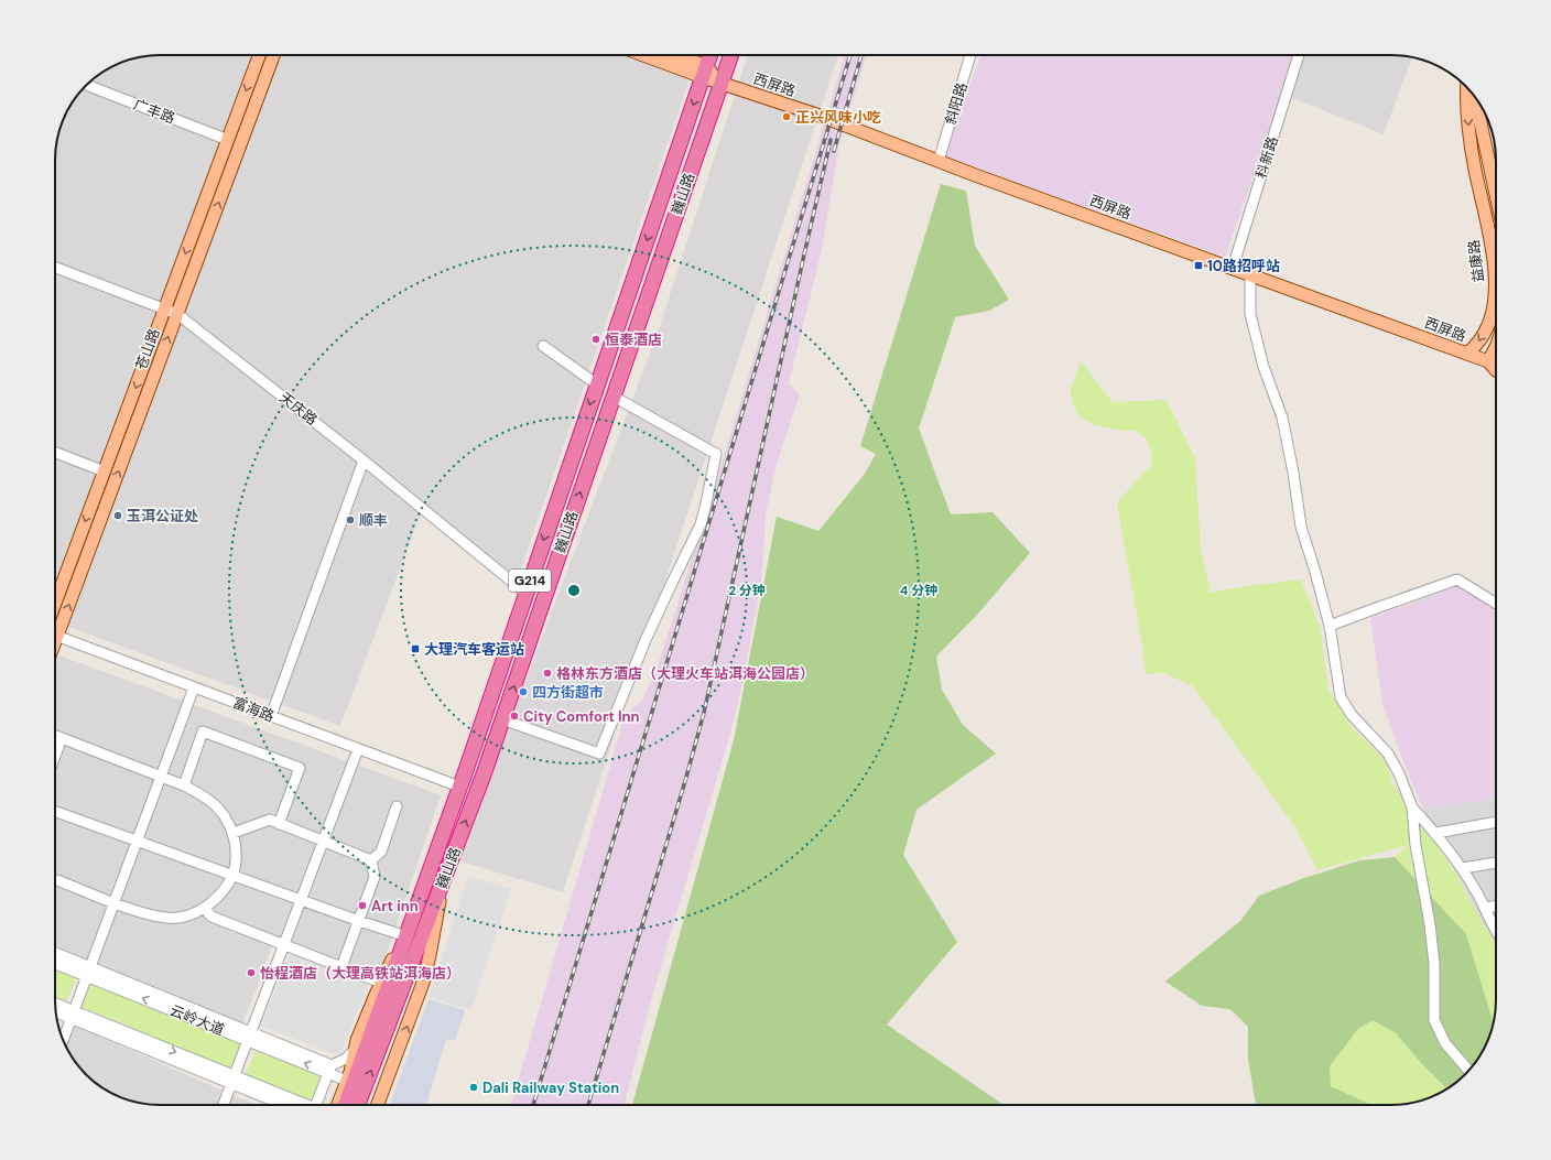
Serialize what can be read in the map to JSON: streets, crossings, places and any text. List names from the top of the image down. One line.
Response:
{"streets":{"highway":["巍山路","G214"],"main road":["西屏路","益康路","苍山路"],"street":["斜阳路","广丰路","科新路","天庆路","富海路","云岭大道"]},"crossings":[["西屏路","斜阳路"],["西屏路","科新路"],["西屏路","巍山路"],["西屏路","益康路"],["广丰路","苍山路"],["巍山路","天庆路"],["巍山路","富海路"],["苍山路","天庆路"]],"places":{"other":["正兴风味小吃","恒泰酒店","玉洱公证处","顺丰","格林东方酒店（大理火车站洱海公园店）","四方街超市","City Comfort Inn","Art inn","怡程酒店（大理高铁站洱海店）","Dali Railway Station"],"transit":["10路招呼站","大理汽车客运站"]},"rings":["2 分钟","4 分钟"]}
